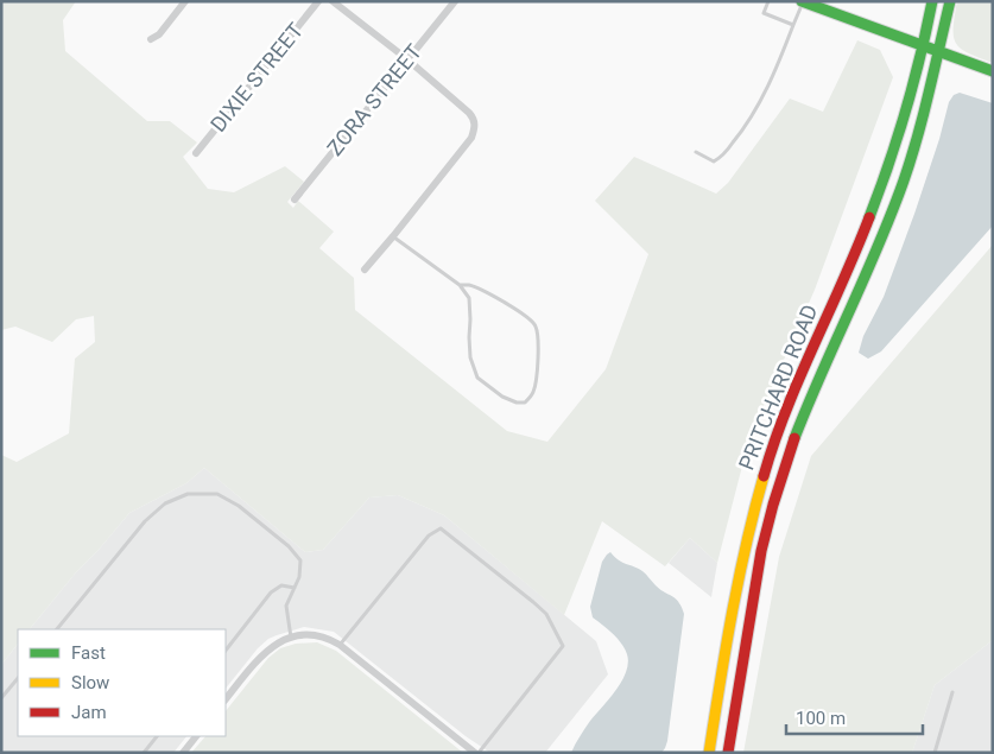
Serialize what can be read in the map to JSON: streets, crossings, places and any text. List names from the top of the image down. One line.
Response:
{"streets":{"main road":["PRITCHARD ROAD"],"street":["DIXIE STREET","ZORA STREET"]},"legend":["Fast","Slow","Jam"],"scale_bar":"100 m"}
